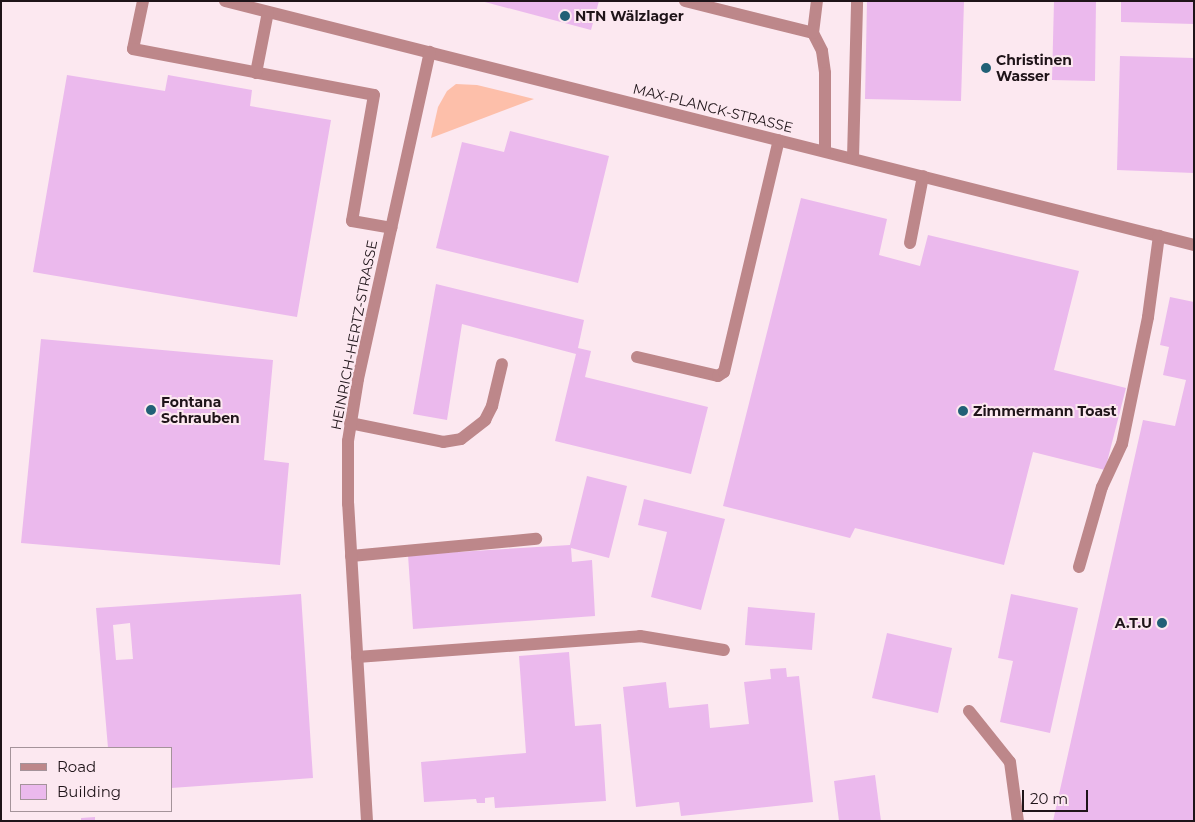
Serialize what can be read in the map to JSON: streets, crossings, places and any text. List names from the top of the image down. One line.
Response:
{"streets":{"street":["MAX-PLANCK-STRASSE","HEINRICH-HERTZ-STRASSE"]},"crossings":[["MAX-PLANCK-STRASSE","HEINRICH-HERTZ-STRASSE"]],"places":["NTN Wälzlager","Christinen Wasser","Fontana Schrauben","Zimmermann Toast","A.T.U"],"legend":["Road","Building"],"scale_bar":"20 m"}
